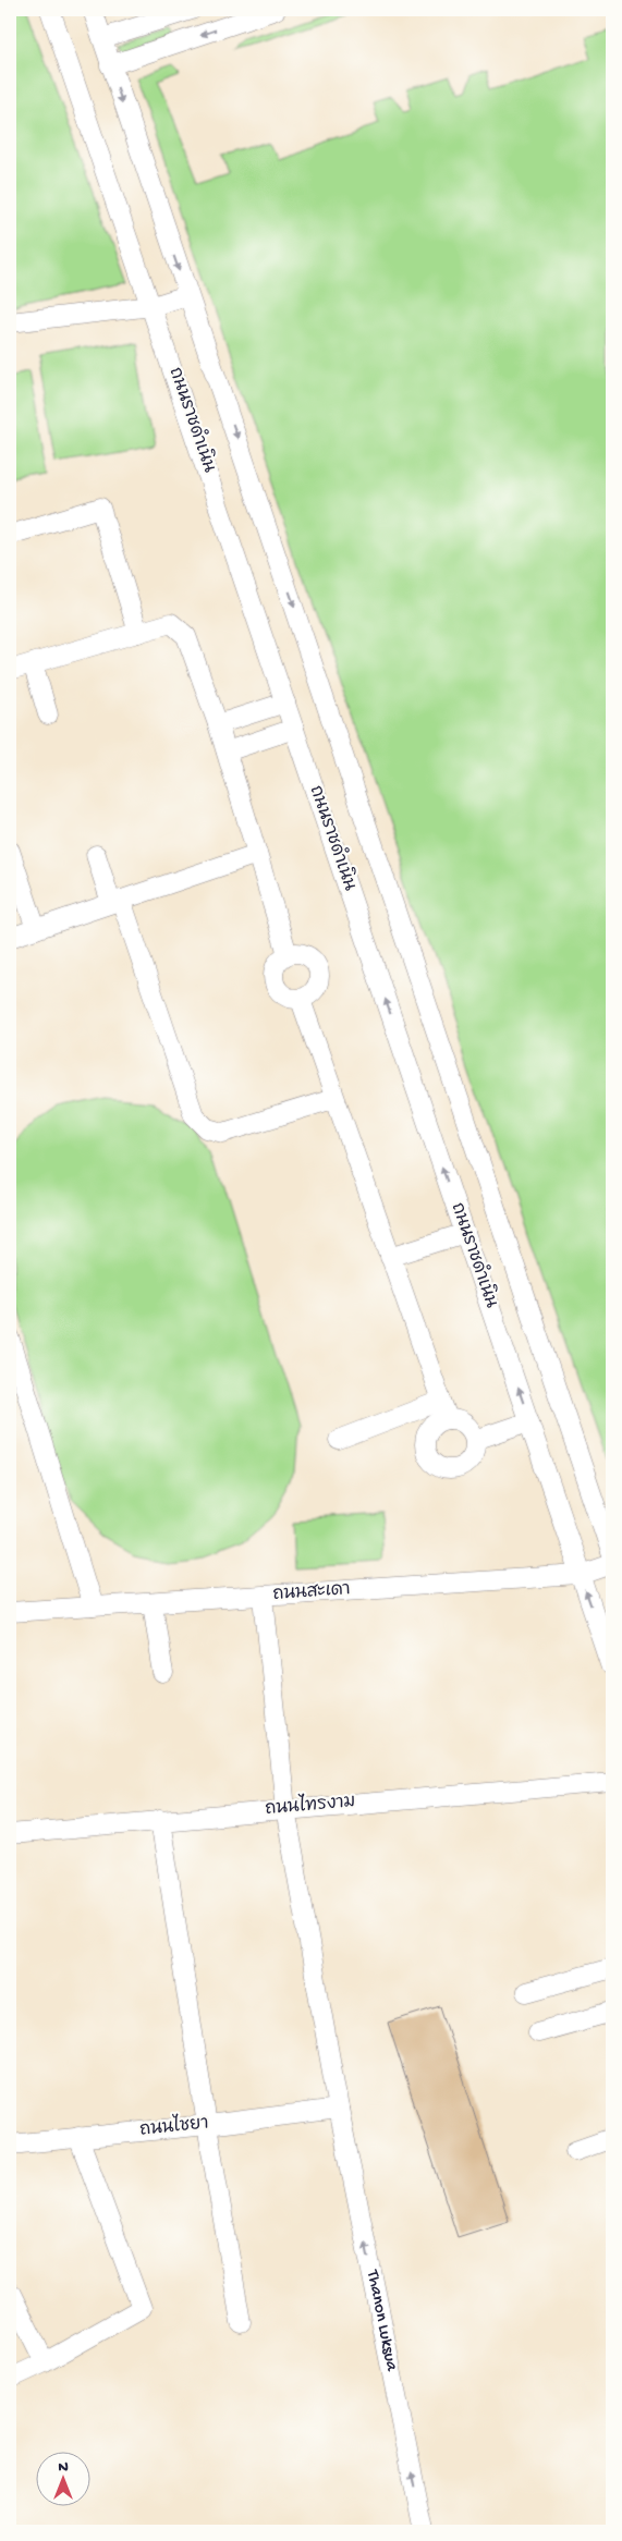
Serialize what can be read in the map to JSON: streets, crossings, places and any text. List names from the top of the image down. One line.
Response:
{"streets":{"street":["ถนนราชดำเนิน","ถนนสะเดา","ถนนไทรงาม","ถนนไชยา","Thanon Luksua"]},"crossings":[["ถนนราชดำเนิน","ถนนสะเดา"],["ถนนสะเดา","Thanon Luksua"],["ถนนไทรงาม","Thanon Luksua"],["ถนนไชยา","Thanon Luksua"]],"north":"top"}
